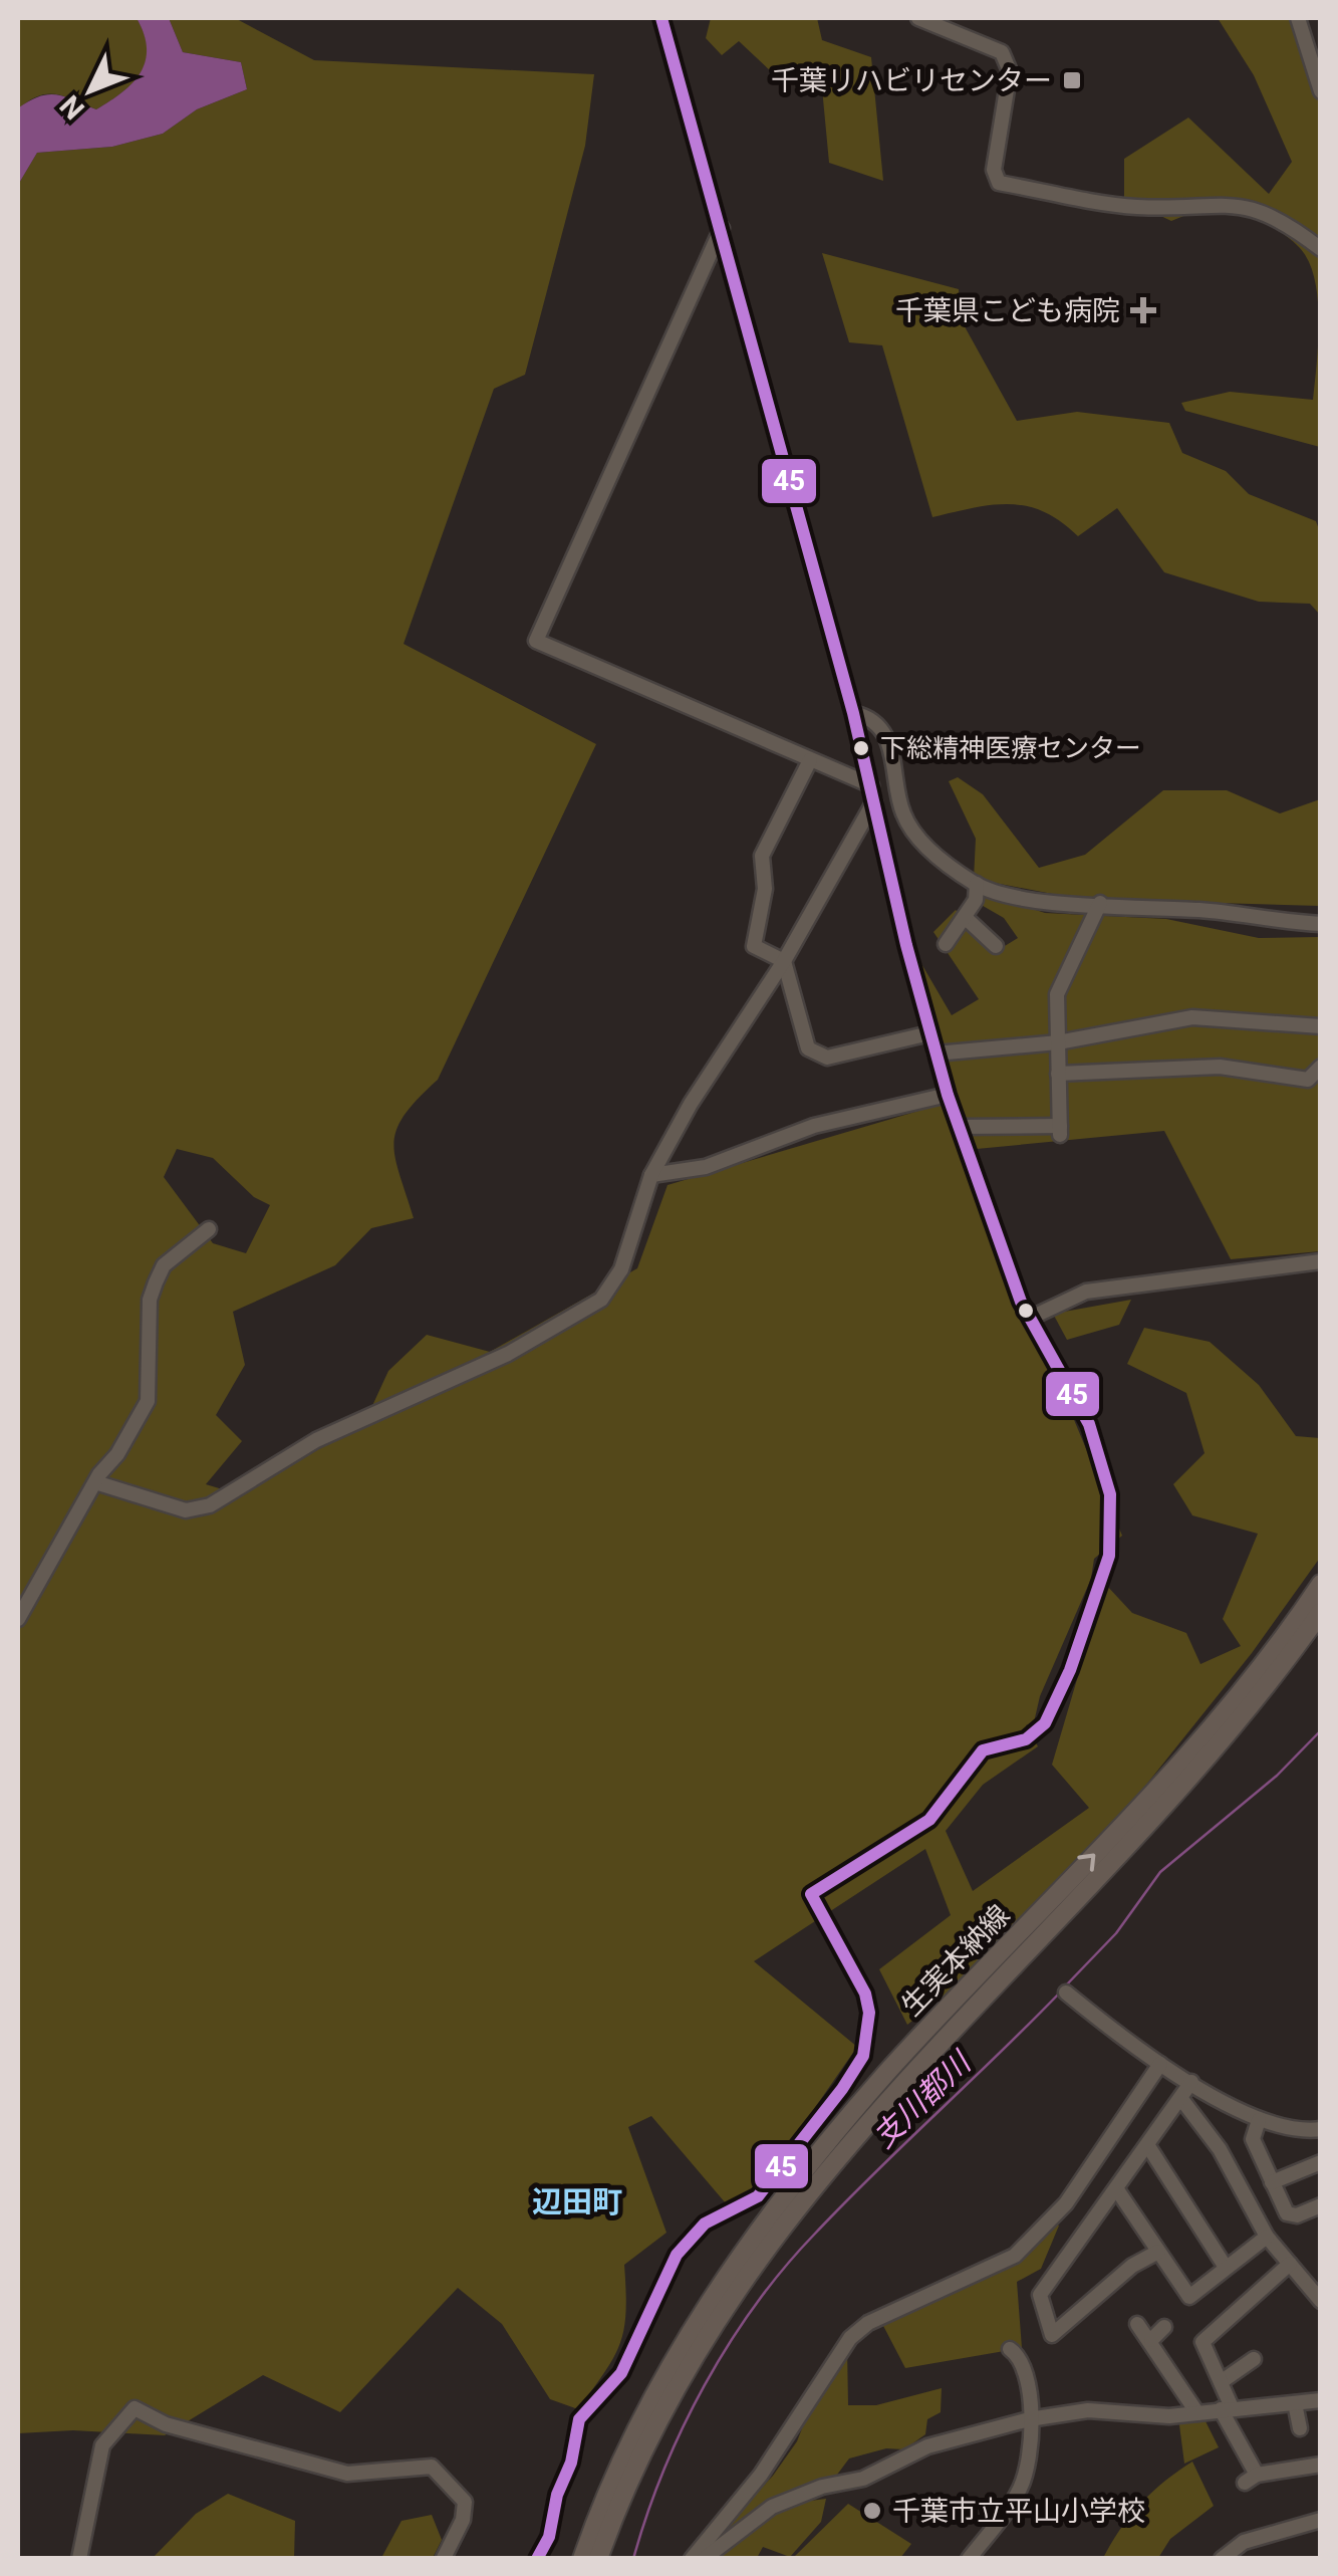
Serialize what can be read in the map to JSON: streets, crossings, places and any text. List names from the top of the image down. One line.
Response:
{"streets":{"main road":["生実本納線"]},"districts":["辺田町"],"water":["支川都川"],"places":{"transit":["千葉リハビリセンター"],"health":["千葉県こども病院"],"other":["下総精神医療センター","千葉市立平山小学校"]},"lines":["transit line 45"],"north":"bottom left"}
